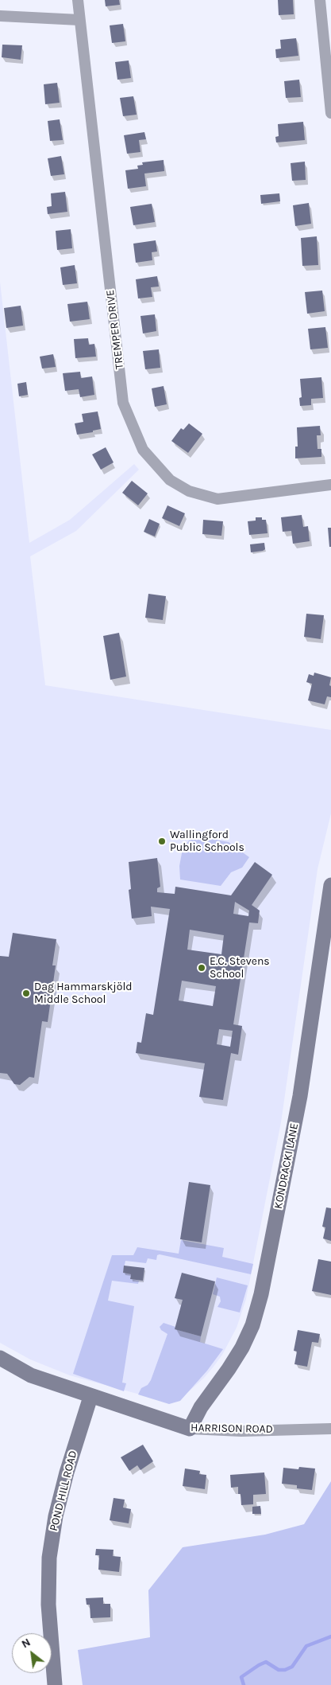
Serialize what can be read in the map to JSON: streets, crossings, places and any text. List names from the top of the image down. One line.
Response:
{"streets":{"main road":["KONDRACKI LANE","HARRISON ROAD","POND HILL ROAD"],"street":["TREMPER DRIVE"]},"crossings":[["KONDRACKI LANE","HARRISON ROAD"],["HARRISON ROAD","POND HILL ROAD"]],"places":["Wallingford Public Schools","E.C. Stevens School","Dag Hammarskjöld Middle School"],"north":"top left"}
